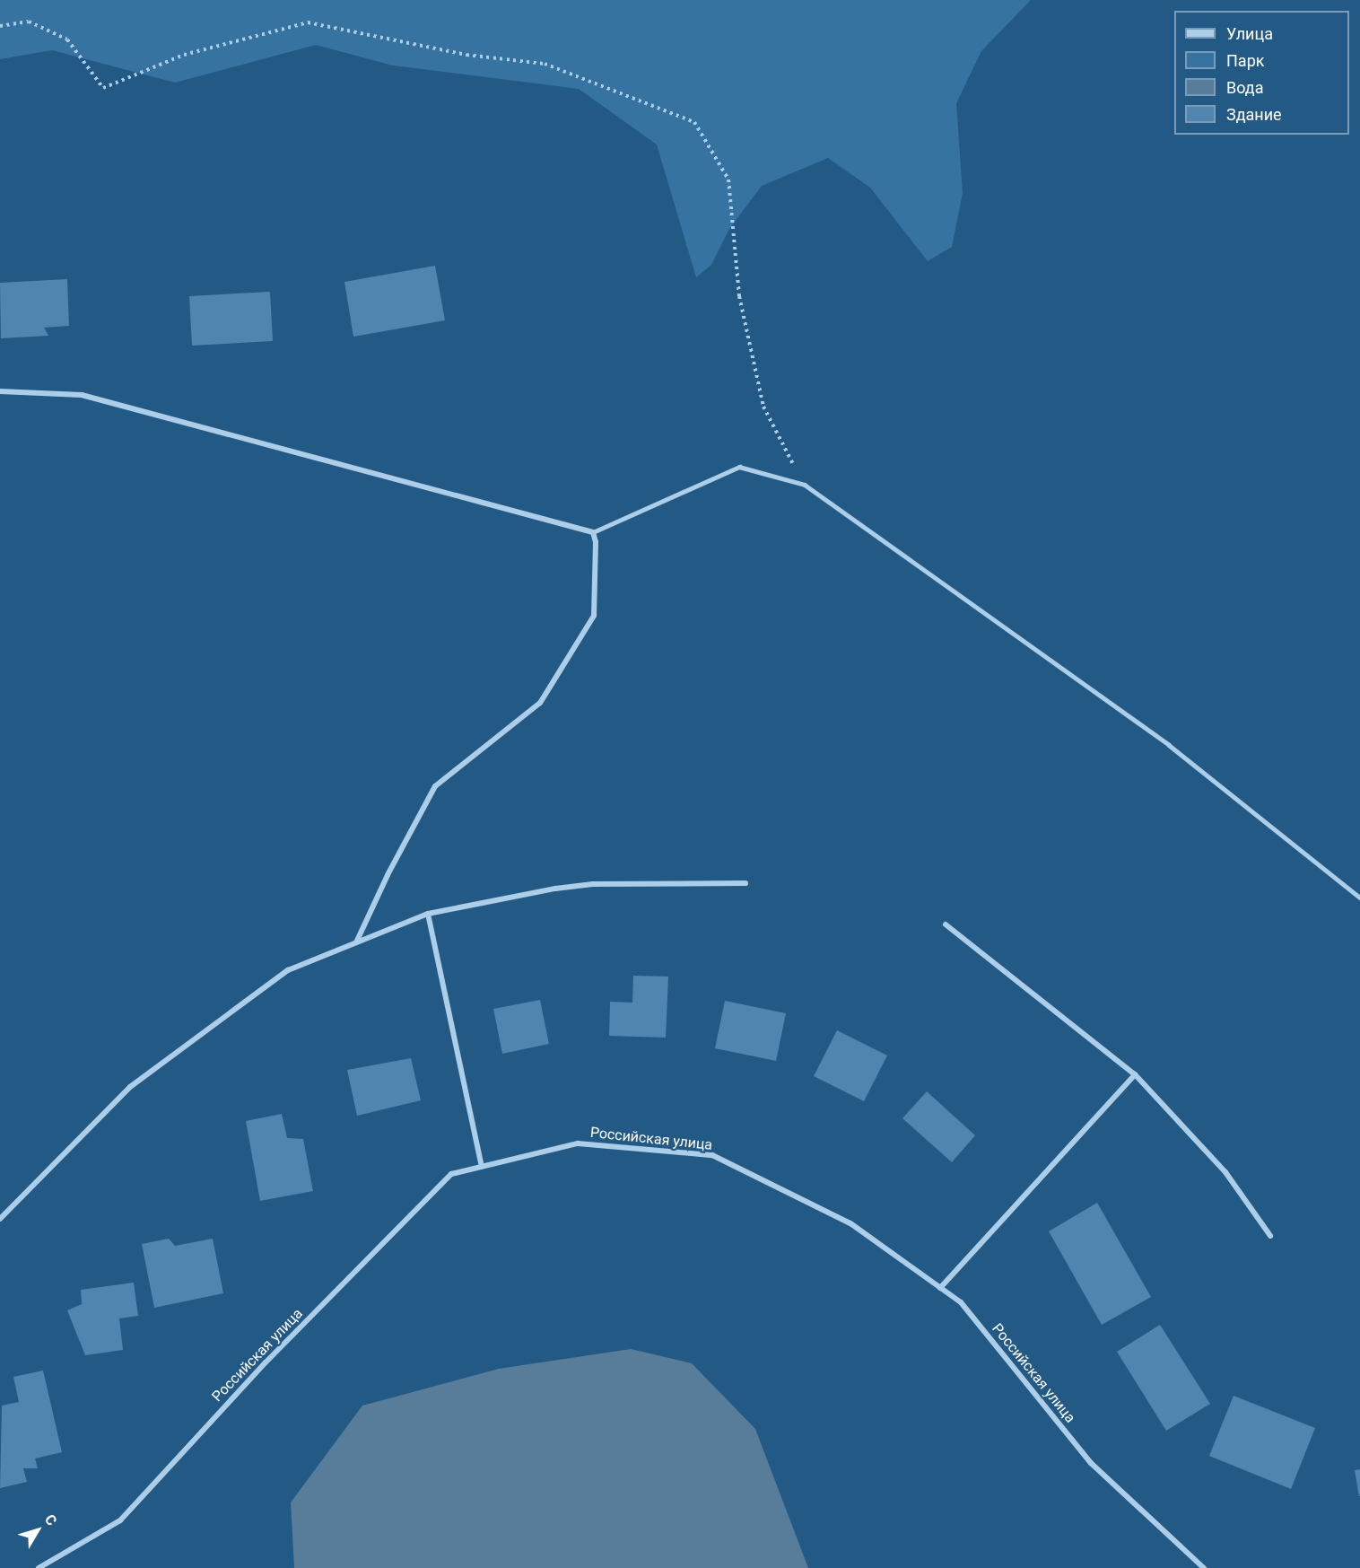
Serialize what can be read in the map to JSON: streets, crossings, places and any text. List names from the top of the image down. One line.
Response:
{"streets":{"street":["Российская улица"]},"legend":["Улица","Парк","Вода","Здание"],"north":"top right"}
